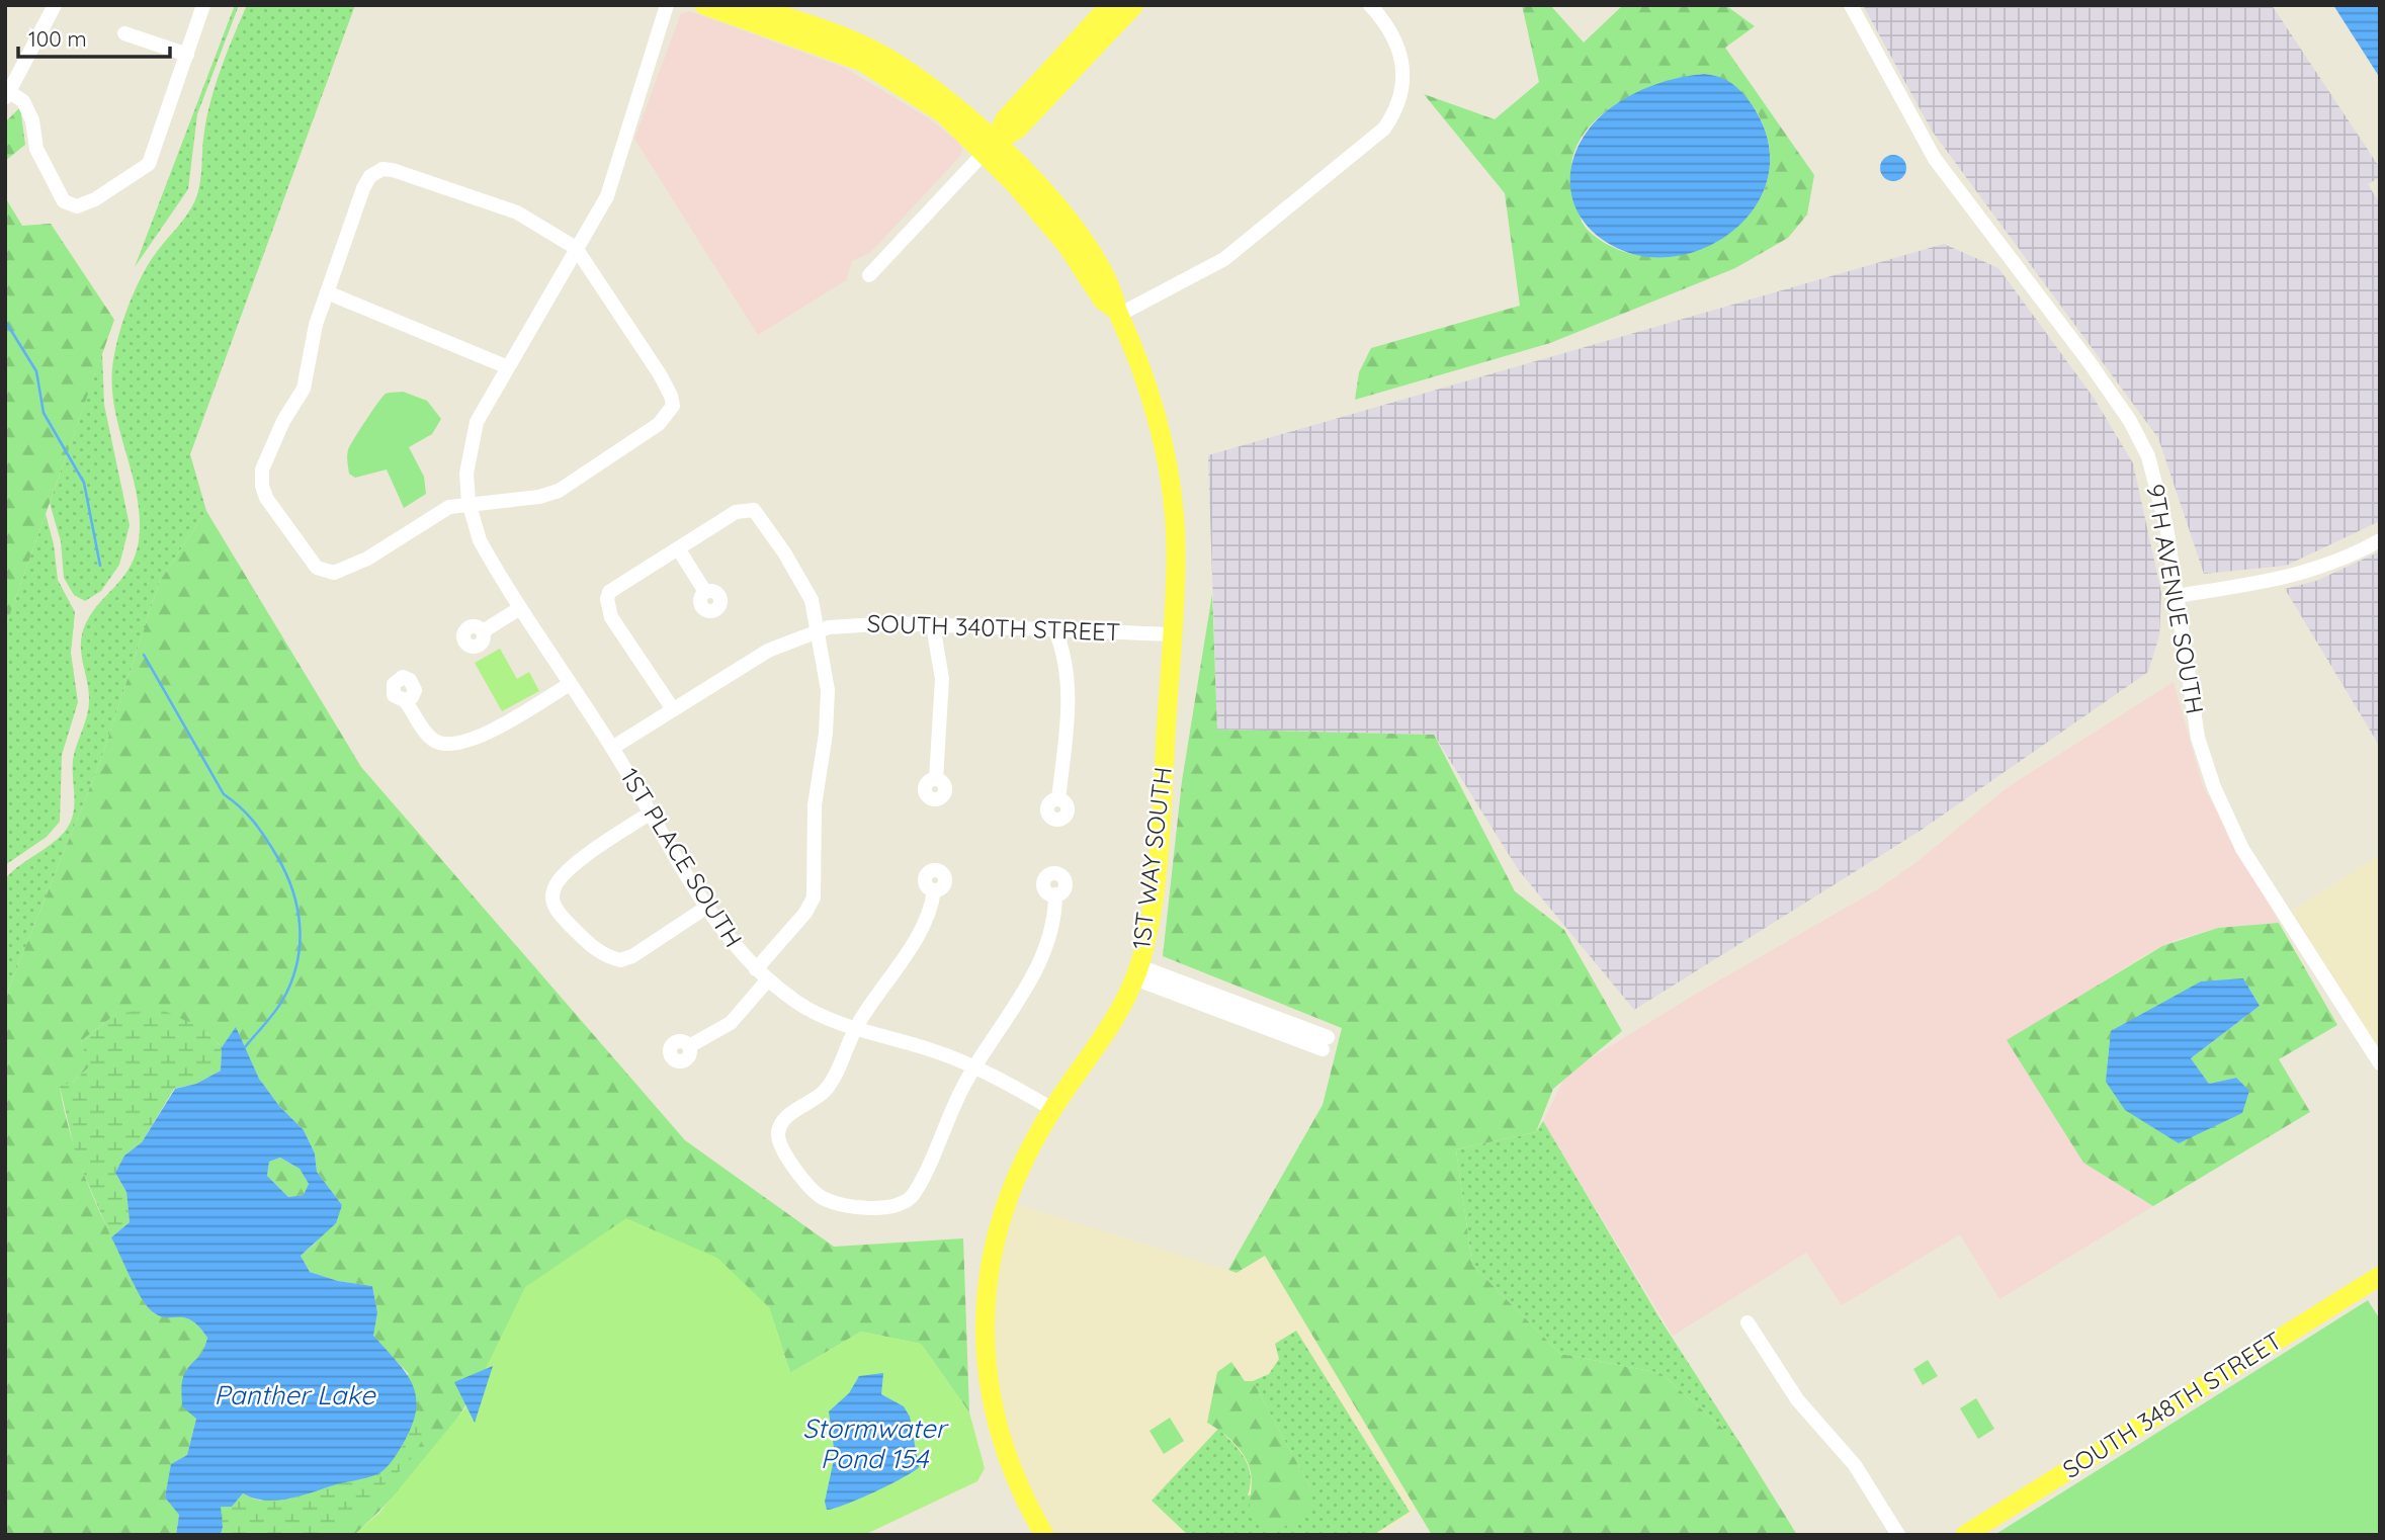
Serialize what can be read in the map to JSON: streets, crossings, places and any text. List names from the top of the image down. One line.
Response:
{"streets":{"main road":["1ST WAY SOUTH","SOUTH 348TH STREET"],"street":["9TH AVENUE SOUTH","SOUTH 340TH STREET","1ST PLACE SOUTH"]},"crossings":[["SOUTH 340TH STREET","1ST PLACE SOUTH"],["SOUTH 340TH STREET","1ST WAY SOUTH"],["1ST PLACE SOUTH","1ST WAY SOUTH"]],"water":["Panther Lake","Stormwater Pond 154"],"scale_bar":"100 m"}
